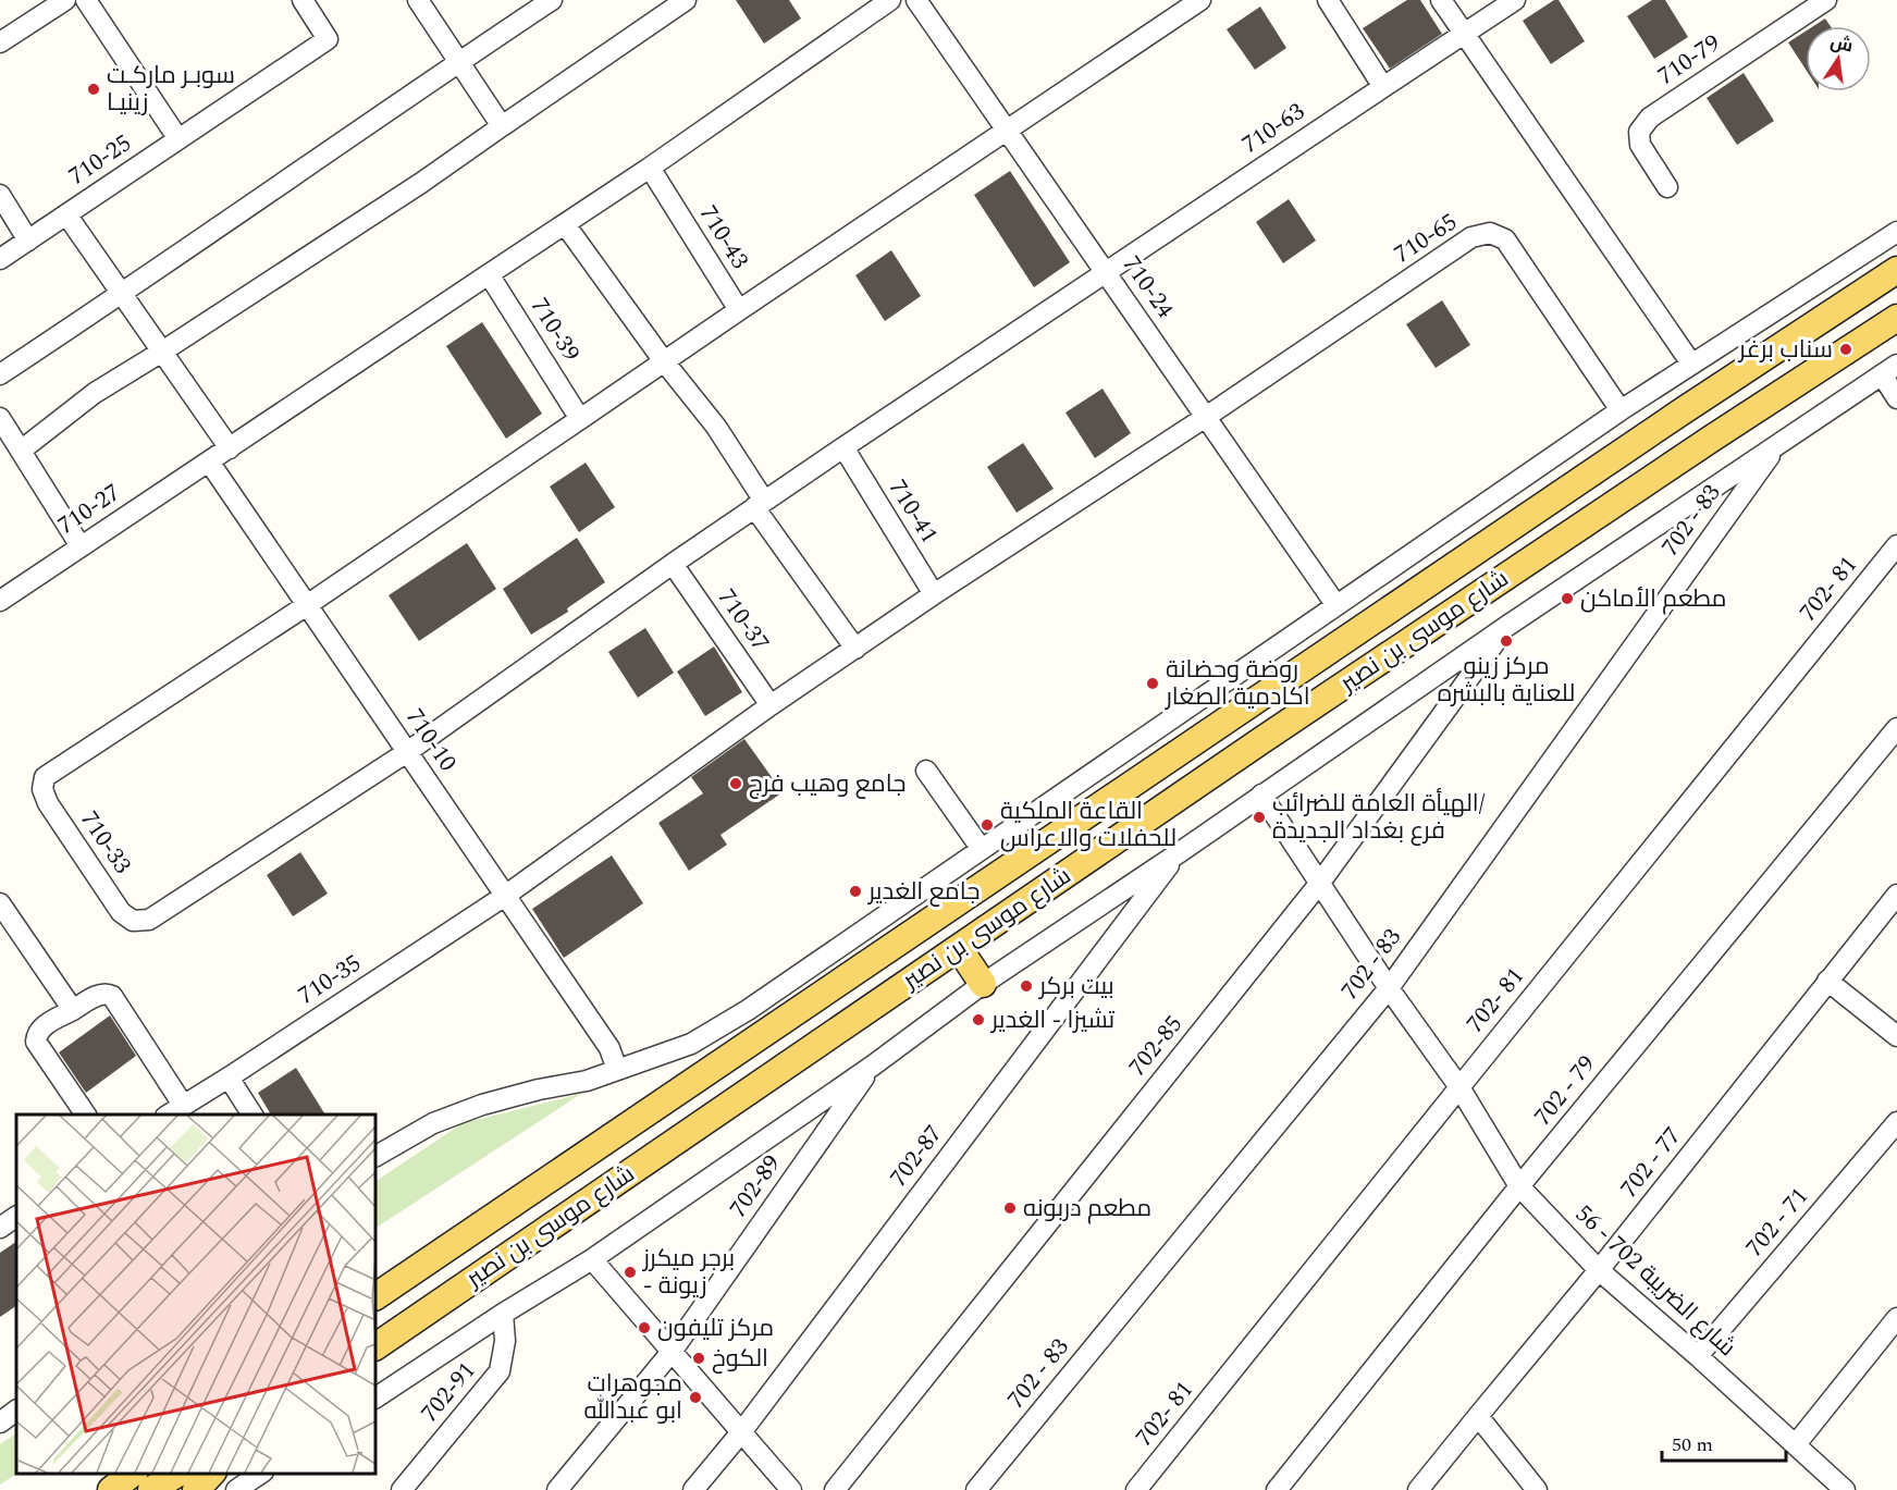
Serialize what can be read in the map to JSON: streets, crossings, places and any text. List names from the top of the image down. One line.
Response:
{"streets":{"main road":["شارع موسى بن نصير"],"street":["710-79","710-63","710-25","710-43","710-65","710-24","710-39","710-27","710-41","702 - 83","702- 81","710-37","710-10","710-33","710-35","702-85","702 - 79","702-87","702 - 77","702-89","702 - 71","شارع الضريبة 702 - 56","702-91"]},"crossings":[["710-63","710-24"],["710-43","710-24"],["710-65","710-24"],["710-27","710-10"],["702 - 83","شارع الضريبة 702 - 56"],["702- 81","شارع الضريبة 702 - 56"],["710-10","710-33"],["710-10","710-35"],["702-85","شارع الضريبة 702 - 56"],["702 - 79","شارع الضريبة 702 - 56"],["702 - 77","شارع الضريبة 702 - 56"],["702 - 71","شارع الضريبة 702 - 56"]],"places":["سوبـر ماركـت زينيـا","سناب برغر","مطعم الأماكن","مركز زينو للعناية بالبشره","روضة وحضانة اكادمية الصغار","جامع وهيب فرج","الهيأة العامة للضرائب/ فرع بغداد الجديدة","القاعة الملكية للحفلات والاعراس","جامع الغدير","بيت بركر","تشيزا - الغدير","مطعم دربونه","برجر ميكرز - زيونة","مركز تليفون","الكوخ","مجوهرات ابو عبدالله"],"scale_bar":"50 m","north":"top"}
